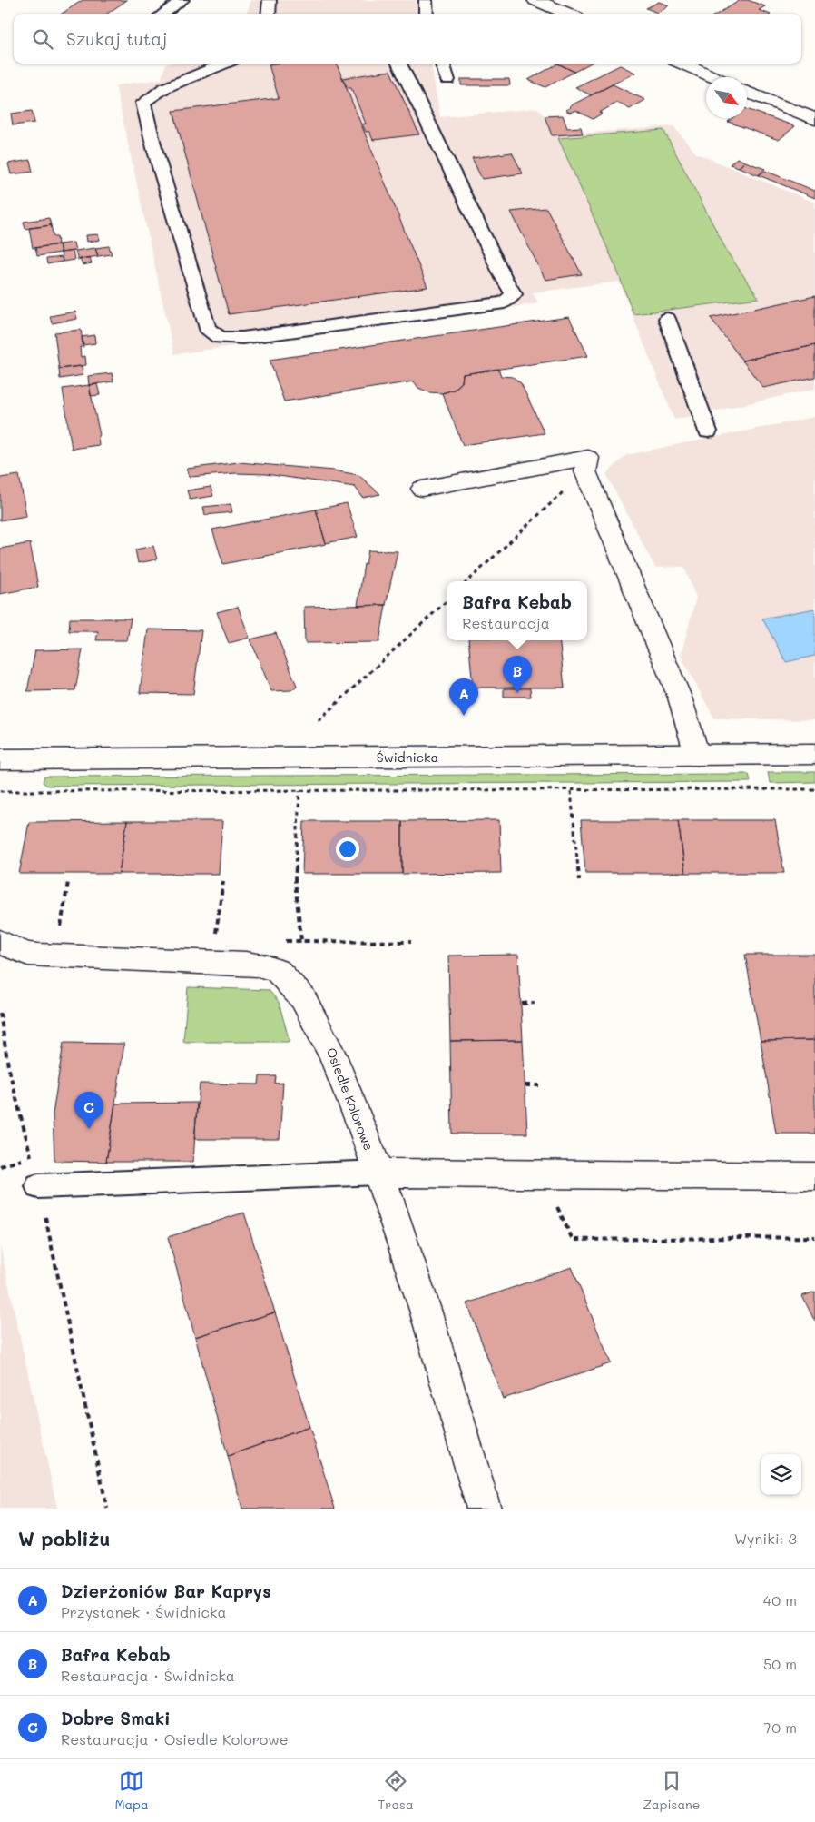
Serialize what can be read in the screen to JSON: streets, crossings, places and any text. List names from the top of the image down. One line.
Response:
{"streets":{"street":["Świdnicka","Osiedle Kolorowe"]},"north":"bottom right","page":{"search":"Szukaj tutaj","popup":["Bafra Kebab","Restauracja"],"pins":["B","A","C"],"heading":["W pobliżu","Wyniki: 3"],"list":[{"mark":"A","name":"Dzierżoniów Bar Kaprys","note":"Przystanek · Świdnicka","value":"40 m"},{"mark":"B","name":"Bafra Kebab","note":"Restauracja · Świdnicka","value":"50 m"},{"mark":"C","name":"Dobre Smaki","note":"Restauracja · Osiedle Kolorowe","value":"70 m"}],"nav":["Mapa","Trasa","Zapisane"]}}
